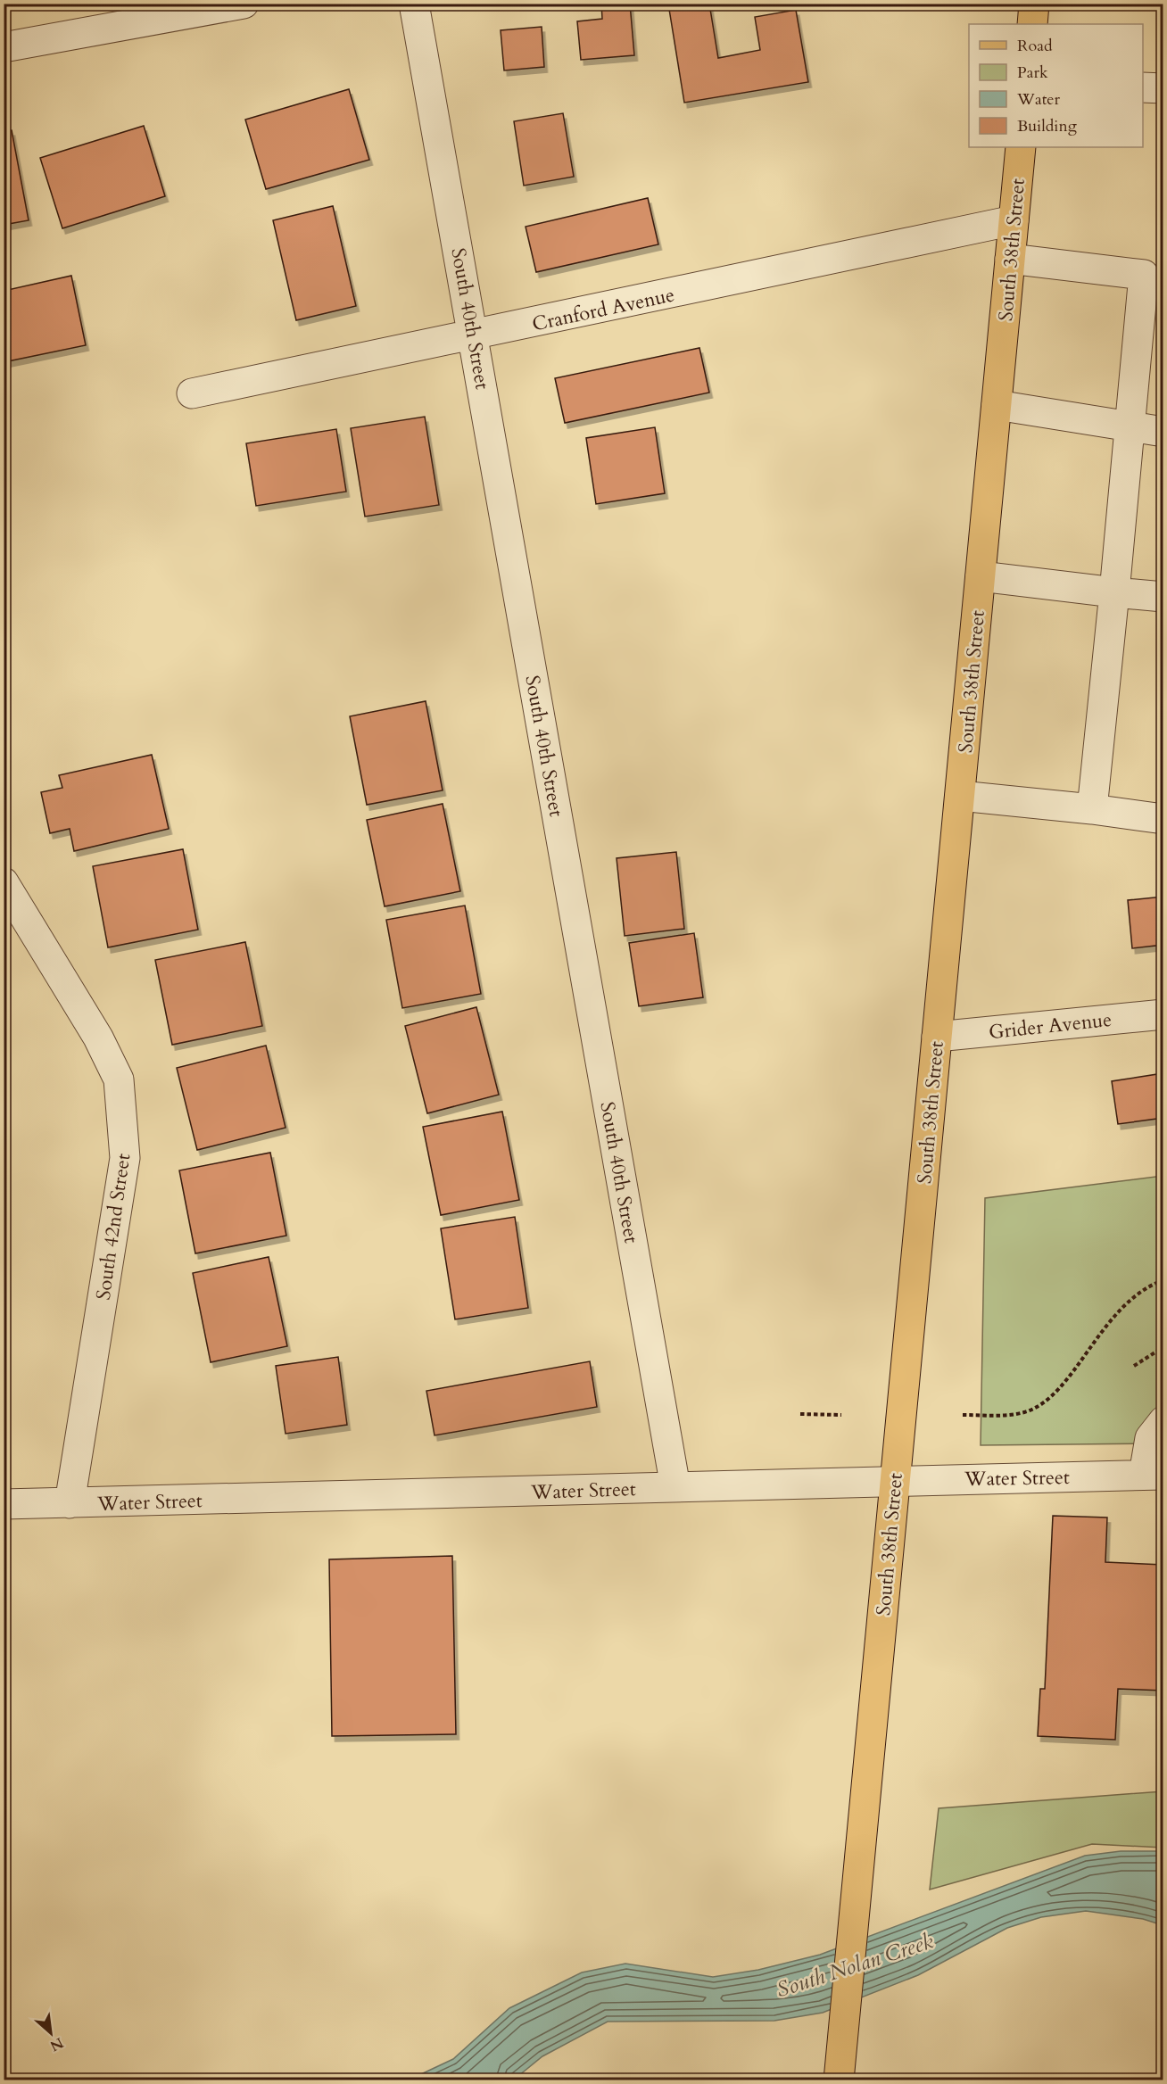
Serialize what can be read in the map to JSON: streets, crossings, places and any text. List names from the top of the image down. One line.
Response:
{"streets":{"main road":["South 38th Street"],"street":["Cranford Avenue","South 40th Street","Grider Avenue","South 42nd Street","Water Street"]},"crossings":[["South 38th Street","Cranford Avenue"],["South 38th Street","Grider Avenue"],["South 38th Street","Water Street"],["Cranford Avenue","South 40th Street"],["South 40th Street","Water Street"],["South 42nd Street","Water Street"]],"water":["South Nolan Creek"],"legend":["Road","Park","Water","Building"],"north":"bottom right"}
